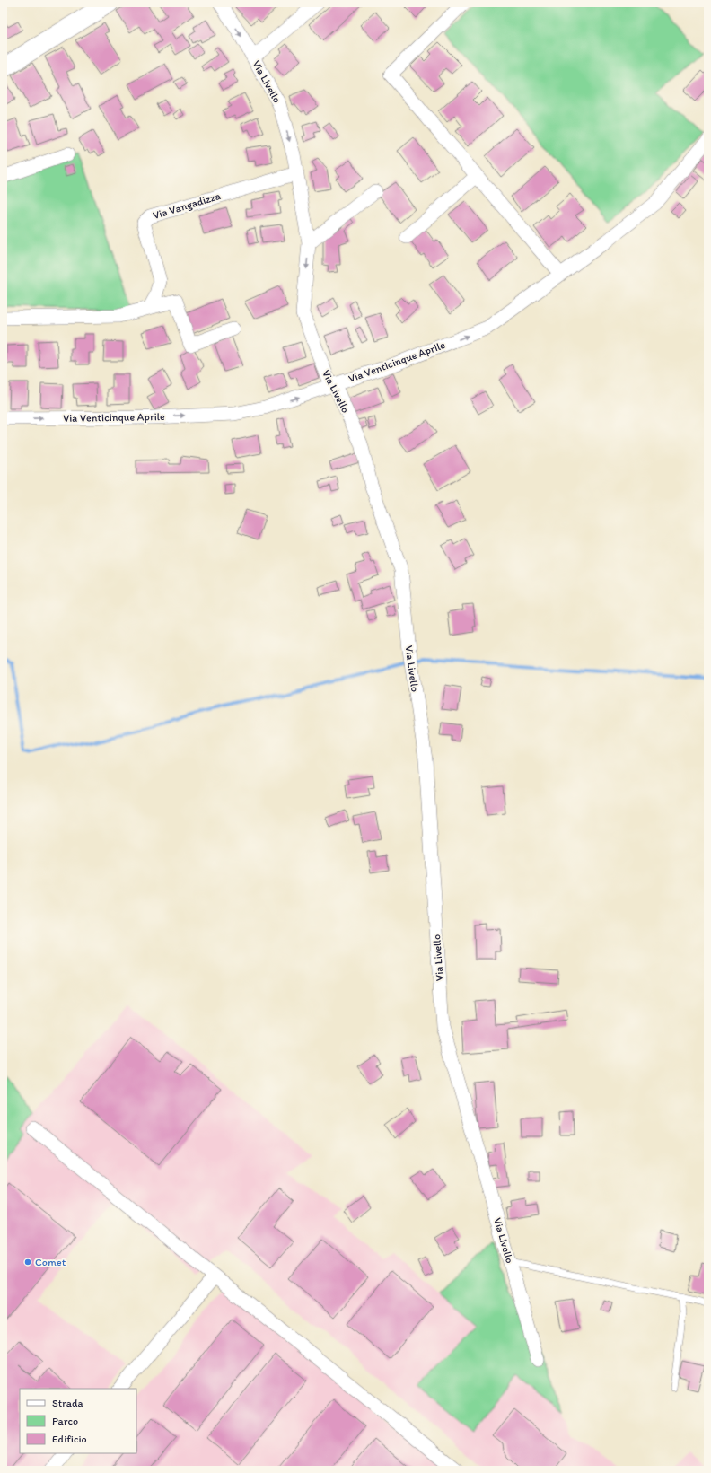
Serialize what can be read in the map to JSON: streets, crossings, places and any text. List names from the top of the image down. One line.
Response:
{"streets":{"street":["Via Livello","Via Vangadizza","Via Venticinque Aprile"]},"crossings":[["Via Livello","Via Vangadizza"],["Via Livello","Via Venticinque Aprile"]],"one_way":["Via Venticinque Aprile"],"places":["Comet"],"legend":["Strada","Parco","Edificio"]}
